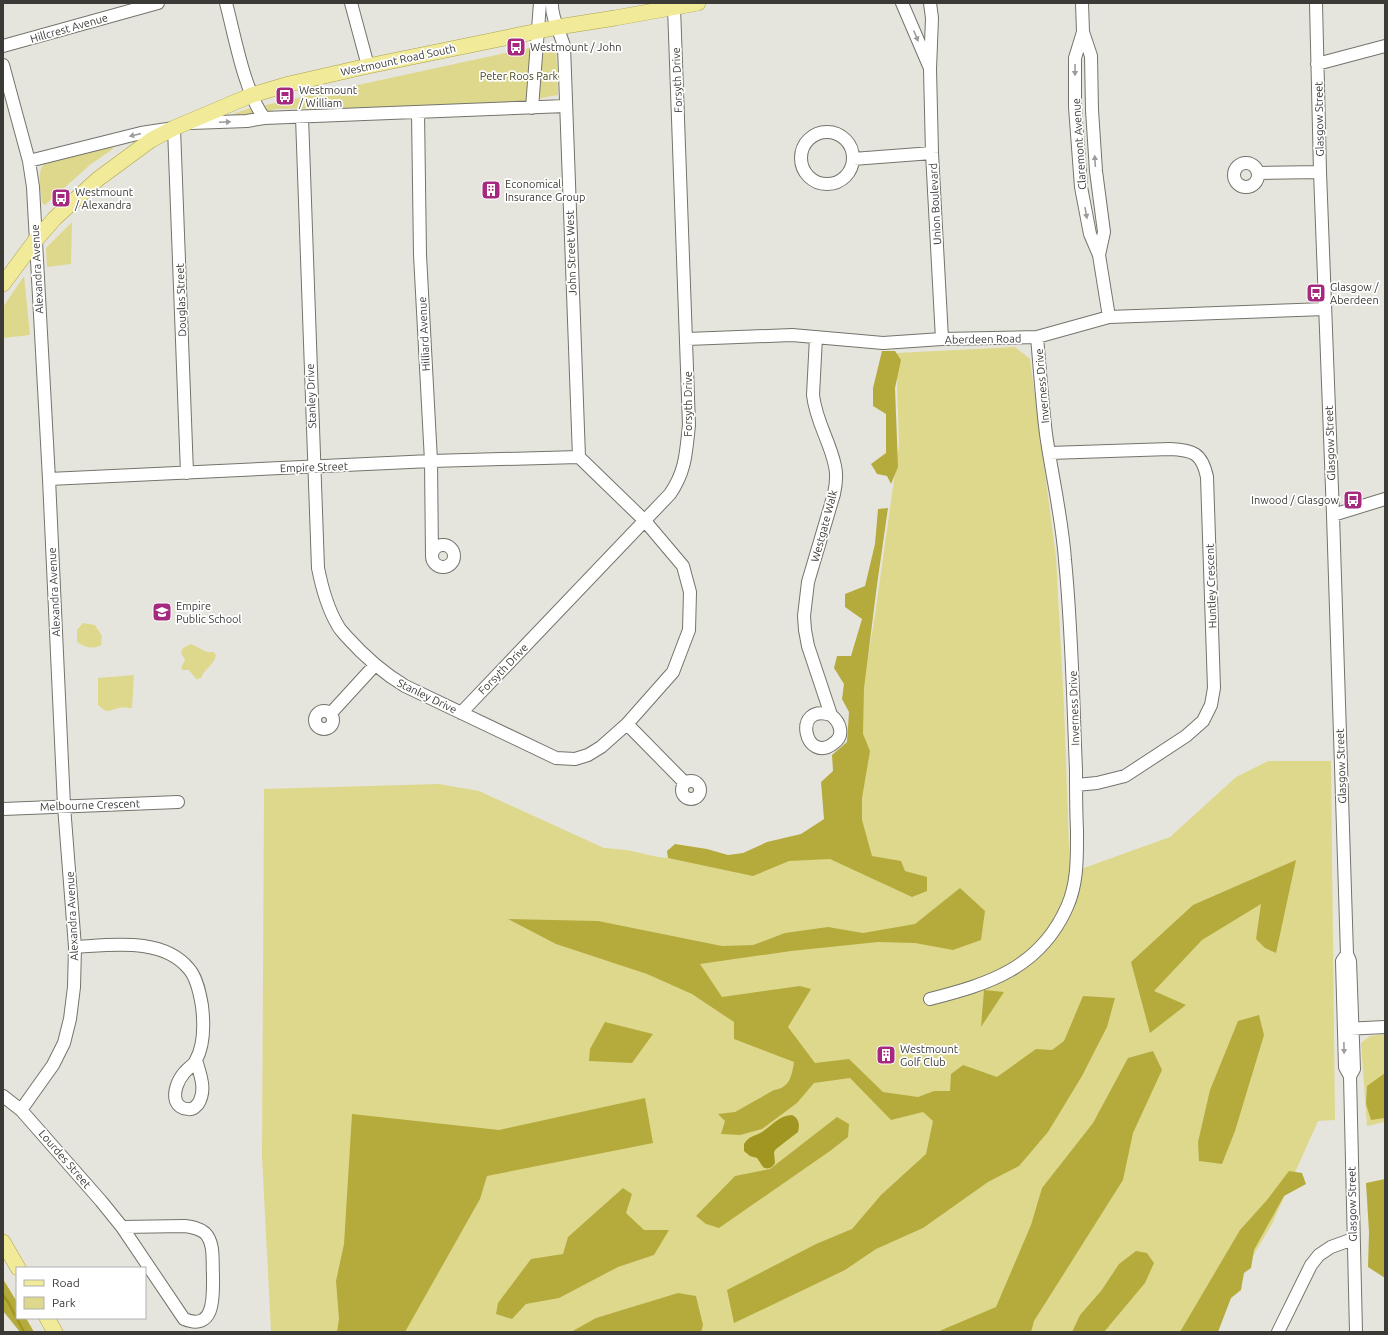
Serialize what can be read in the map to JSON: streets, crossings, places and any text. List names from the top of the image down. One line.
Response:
{"streets":{"main road":["Westmount Road South"],"street":["Hillcrest Avenue","Forsyth Drive","Glasgow Street","Claremont Avenue","Union Boulevard","John Street West","Alexandra Avenue","Douglas Street","Hilliard Avenue","Aberdeen Road","Inverness Drive","Stanley Drive","Empire Street","Westgate Walk","Huntley Crescent","Melbourne Crescent","Lourdes Street"]},"crossings":[["Westmount Road South","Forsyth Drive"],["Westmount Road South","John Street West"],["Westmount Road South","Alexandra Avenue"],["Westmount Road South","Douglas Street"],["Westmount Road South","Hilliard Avenue"],["Westmount Road South","Stanley Drive"],["Forsyth Drive","Aberdeen Road"],["Forsyth Drive","Stanley Drive"],["Glasgow Street","Aberdeen Road"],["Claremont Avenue","Aberdeen Road"],["Union Boulevard","Aberdeen Road"],["John Street West","Stanley Drive"],["John Street West","Empire Street"],["Alexandra Avenue","Empire Street"],["Alexandra Avenue","Melbourne Crescent"],["Alexandra Avenue","Lourdes Street"],["Douglas Street","Empire Street"],["Hilliard Avenue","Empire Street"],["Aberdeen Road","Inverness Drive"],["Aberdeen Road","Westgate Walk"],["Inverness Drive","Huntley Crescent"],["Stanley Drive","Empire Street"]],"parks":["Peter Roos Park"],"places":{"bus stop":["Westmount / John","Westmount / William","Westmount / Alexandra","Glasgow / Aberdeen","Inwood / Glasgow"],"building":["Economical Insurance Group","Westmount Golf Club"],"school or university":["Empire Public School"]},"legend":["Road","Park"]}
